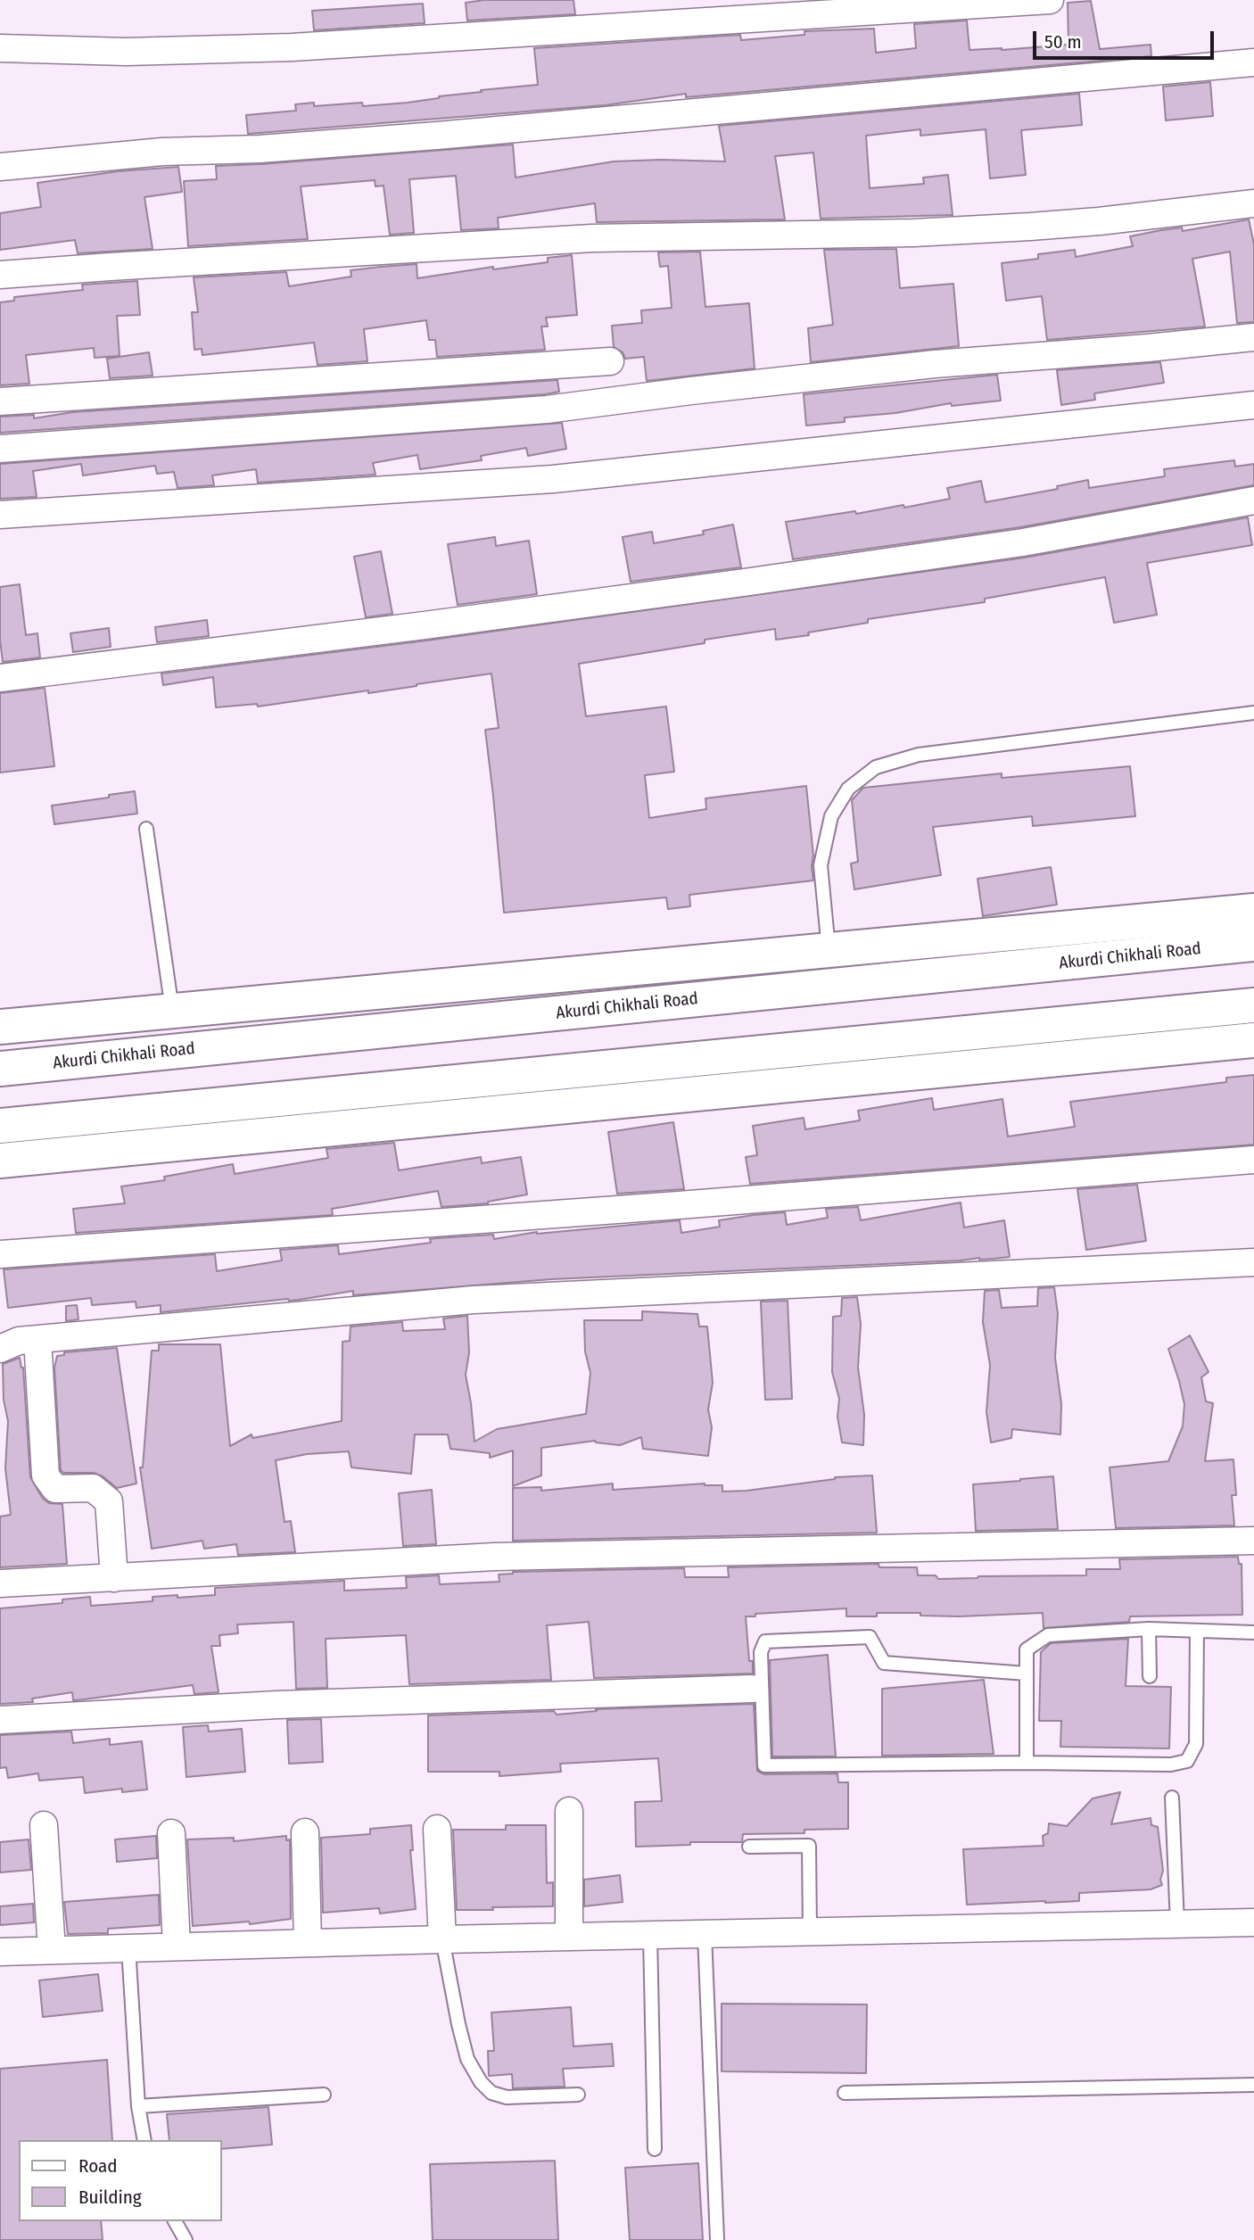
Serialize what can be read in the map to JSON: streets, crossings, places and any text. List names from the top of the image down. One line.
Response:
{"streets":{"street":["Akurdi Chikhali Road"]},"legend":["Road","Building"],"scale_bar":"50 m"}
